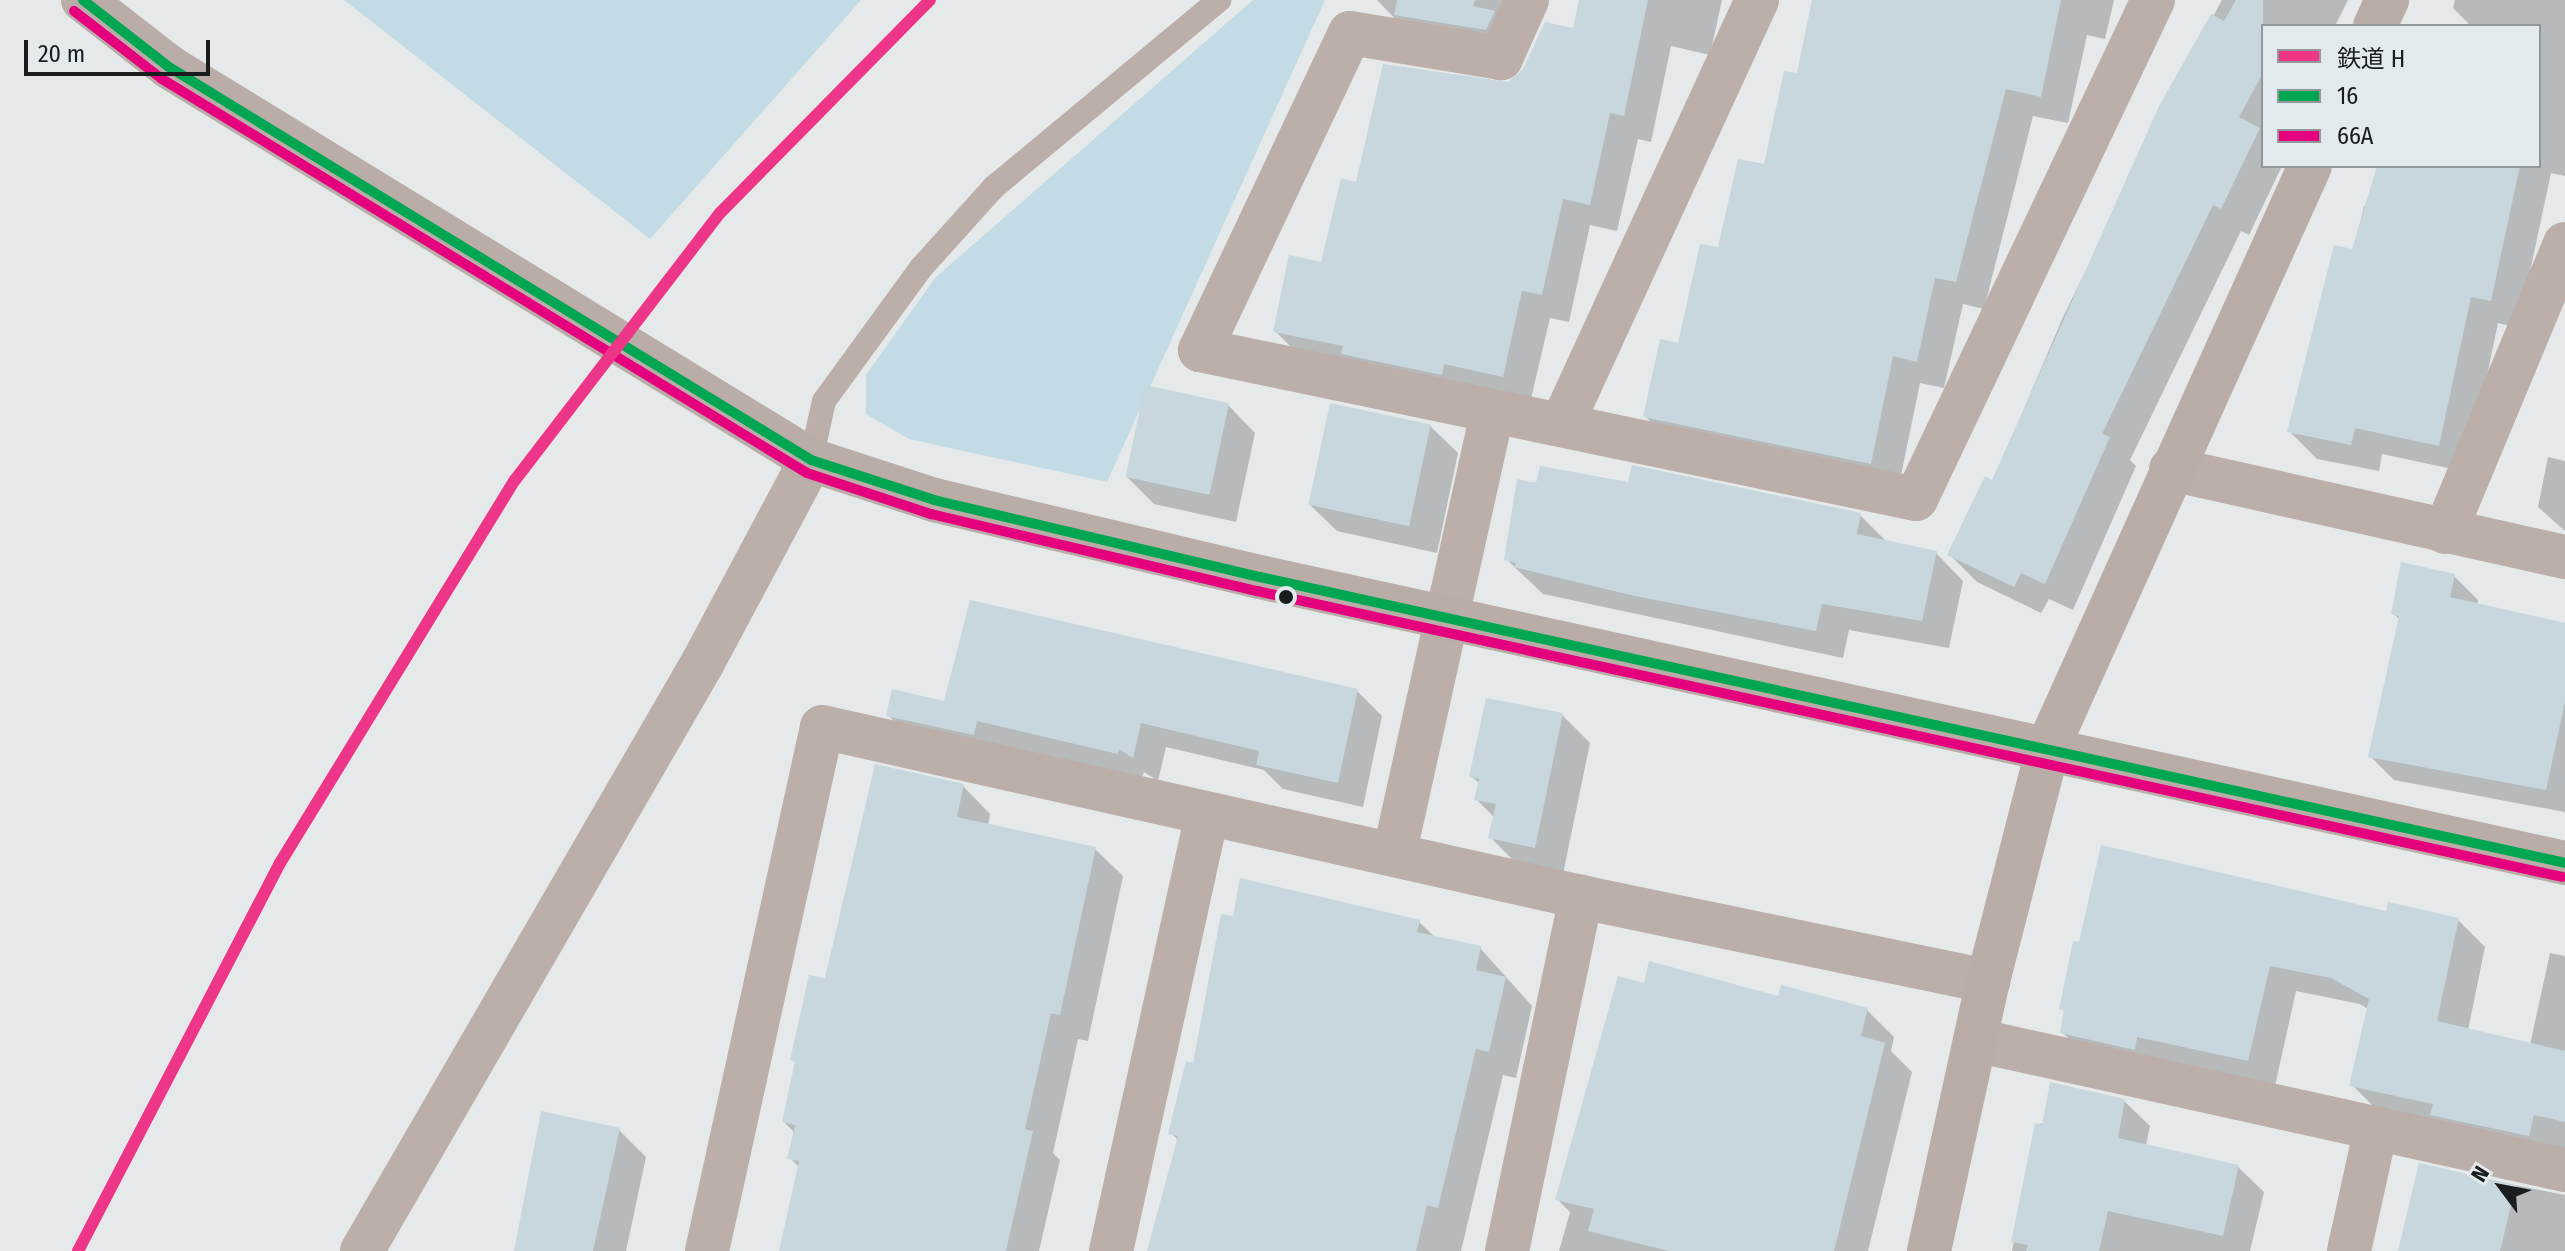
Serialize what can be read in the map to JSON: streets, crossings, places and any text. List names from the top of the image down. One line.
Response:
{"lines":["rail line H","transit line 16","transit line 66A"],"legend":["鉄道 H","16","66A"],"scale_bar":"20 m","north":"top left"}
